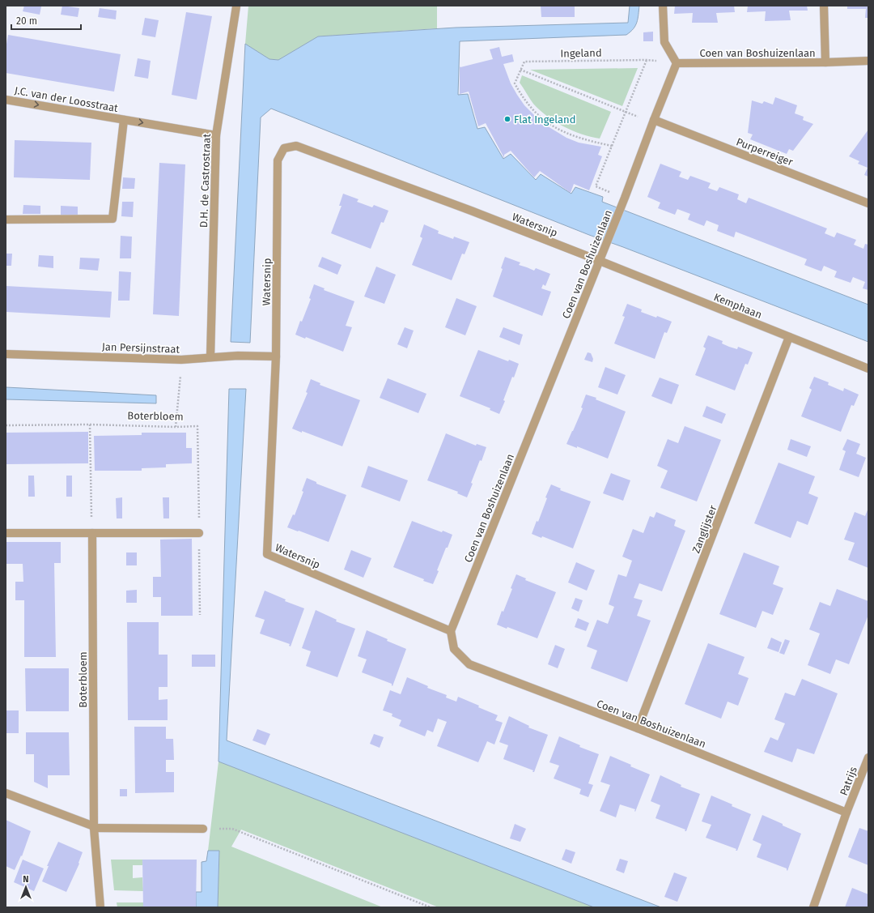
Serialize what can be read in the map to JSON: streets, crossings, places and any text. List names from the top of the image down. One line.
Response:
{"streets":{"street":["Coen van Boshuizenlaan","J.C. van der Loosstraat","Purperreiger","D.H. de Castrostraat","Watersnip","Kemphaan","Jan Persijnstraat","Boterbloem","Zanglijster","Patrijs"],"path":["Ingeland"]},"crossings":[["Ingeland","Coen van Boshuizenlaan"],["Coen van Boshuizenlaan","Purperreiger"],["Coen van Boshuizenlaan","Watersnip"],["Coen van Boshuizenlaan","Kemphaan"],["Coen van Boshuizenlaan","Zanglijster"],["Coen van Boshuizenlaan","Patrijs"],["J.C. van der Loosstraat","D.H. de Castrostraat"],["D.H. de Castrostraat","Jan Persijnstraat"],["Watersnip","Kemphaan"],["Watersnip","Jan Persijnstraat"],["Kemphaan","Zanglijster"]],"one_way":["J.C. van der Loosstraat"],"places":["Flat Ingeland"],"scale_bar":"20 m","north":"top"}
